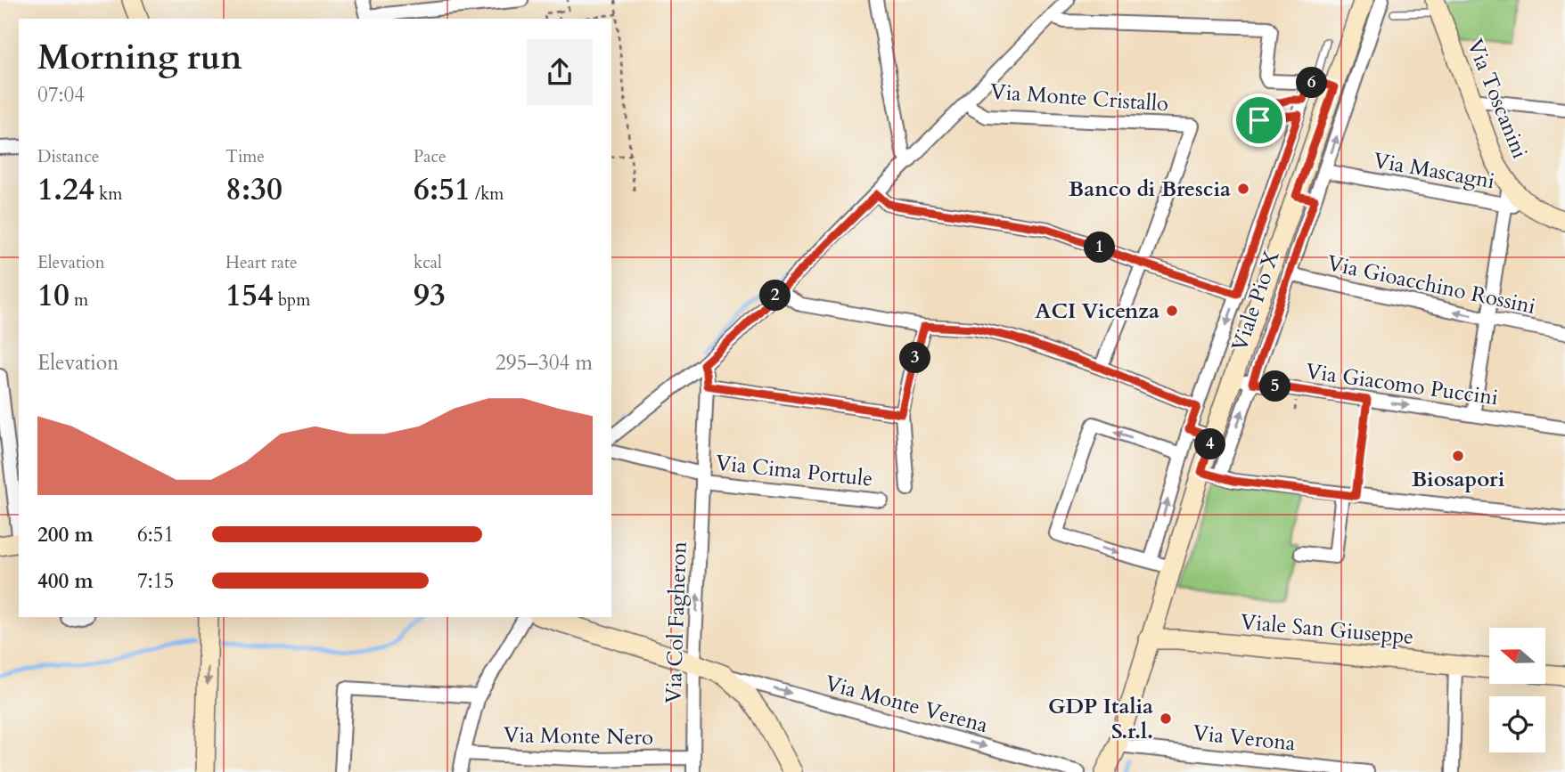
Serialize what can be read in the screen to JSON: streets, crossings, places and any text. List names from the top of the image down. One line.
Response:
{"streets":{"main road":["Via Toscanini","Viale Pio X","Viale San Giuseppe"],"street":["Via Monte Cristallo","Via Mascagni","Via Gioacchino Rossini","Via Giacomo Puccini","Via Cima Portule","Via Col Fagheron","Via Monte Verena","Via Monte Nero","Via Verona"]},"crossings":[["Via Toscanini","Via Mascagni"],["Via Mascagni","Viale Pio X"],["Via Gioacchino Rossini","Viale Pio X"],["Viale Pio X","Via Giacomo Puccini"],["Viale Pio X","Viale San Giuseppe"],["Viale Pio X","Via Verona"],["Via Cima Portule","Via Col Fagheron"],["Via Col Fagheron","Via Monte Nero"]],"one_way":["Via Gioacchino Rossini","Via Col Fagheron","Via Monte Verena"],"places":["Banco di Brescia","ACI Vicenza","Biosapori","GDP Italia S.r.l."],"north":"left","page":{"heading":["Morning run","07:04"],"pins":["6","1","2","3","5","4"],"stats":[["Distance","1.24 km"],["Time","8:30"],["Pace","6:51 /km"],["Elevation","10 m"],["Heart rate","154 bpm"],["kcal","93"]],"chart":["Elevation","295–304 m"],"list":[{"name":"200 m","note":"6:51"},{"name":"400 m","note":"7:15"}]}}
